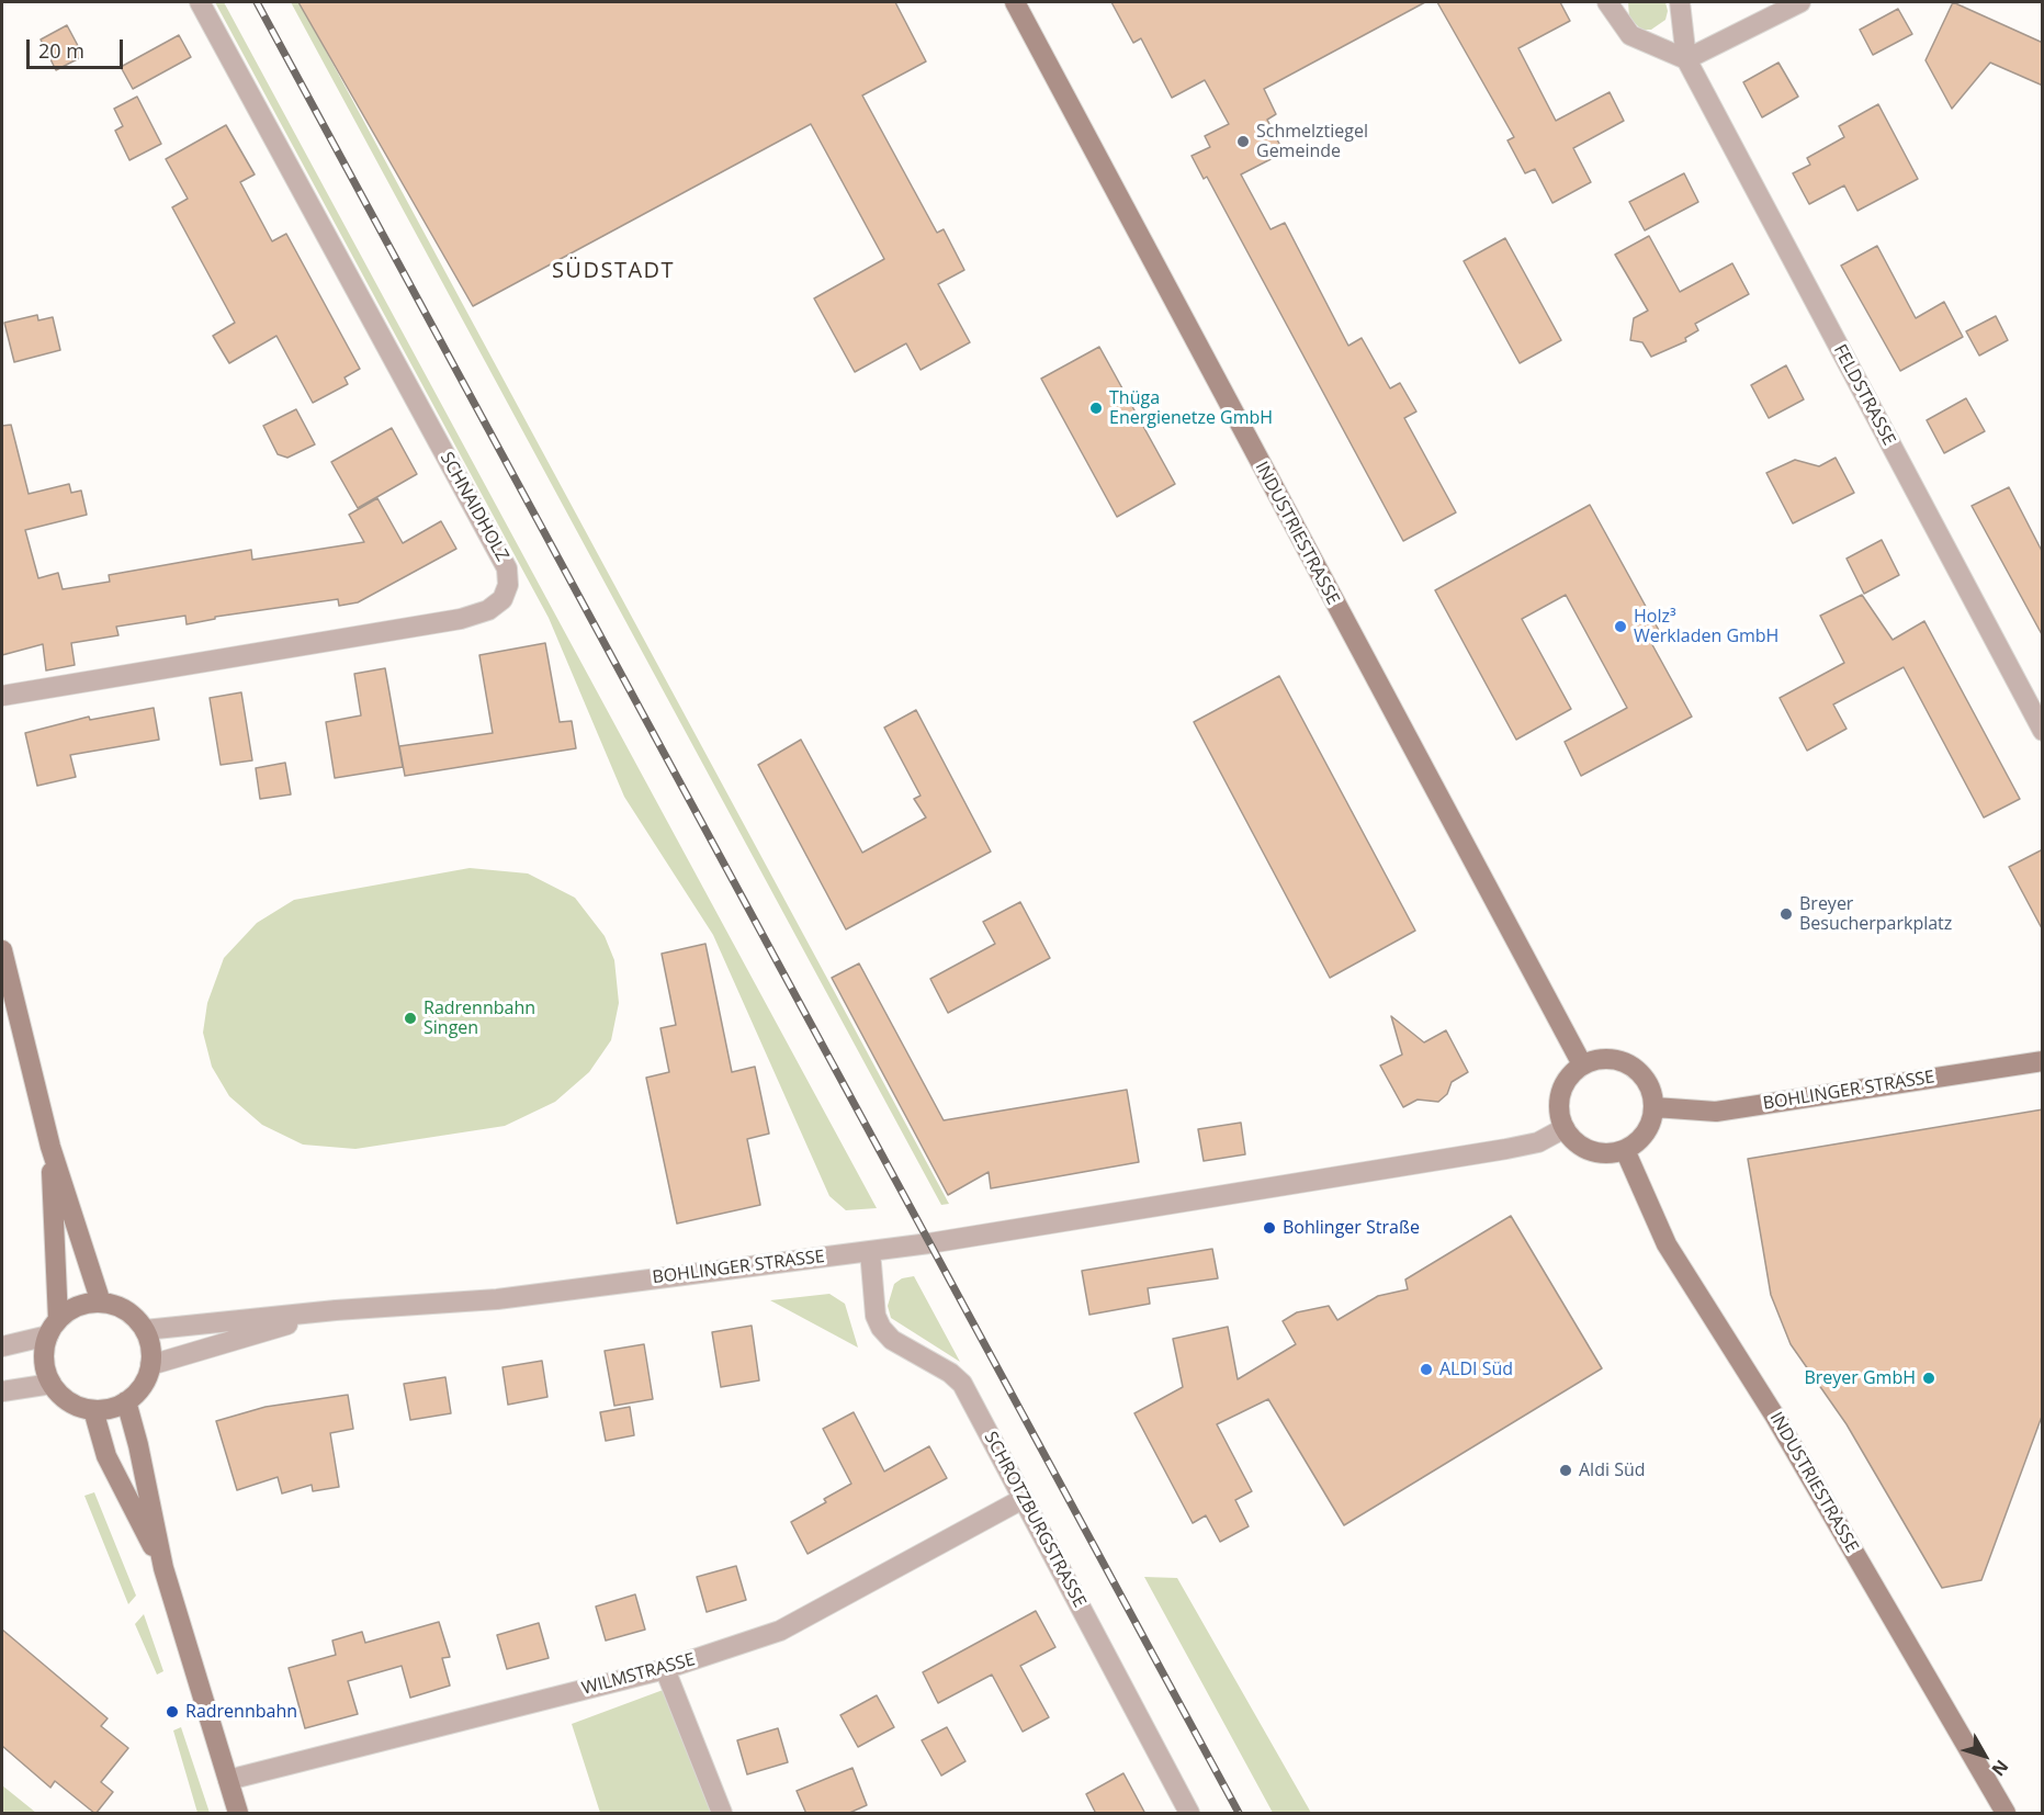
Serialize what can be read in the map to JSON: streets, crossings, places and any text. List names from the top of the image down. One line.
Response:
{"streets":{"street":["FELDSTRASSE","SCHNAIDHOLZ","INDUSTRIESTRASSE","BOHLINGER STRASSE","SCHROTZBURGSTRASSE","WILMSTRASSE"]},"crossings":[["INDUSTRIESTRASSE","BOHLINGER STRASSE"],["BOHLINGER STRASSE","SCHROTZBURGSTRASSE"],["SCHROTZBURGSTRASSE","WILMSTRASSE"]],"districts":["SÜDSTADT"],"places":["Schmelztiegel Gemeinde","Thüga Energienetze GmbH","Holz³ Werkladen GmbH","Breyer Besucherparkplatz","Radrennbahn Singen","Bohlinger Straße","ALDI Süd","Breyer GmbH","Aldi Süd","Radrennbahn"],"scale_bar":"20 m","north":"bottom right"}
